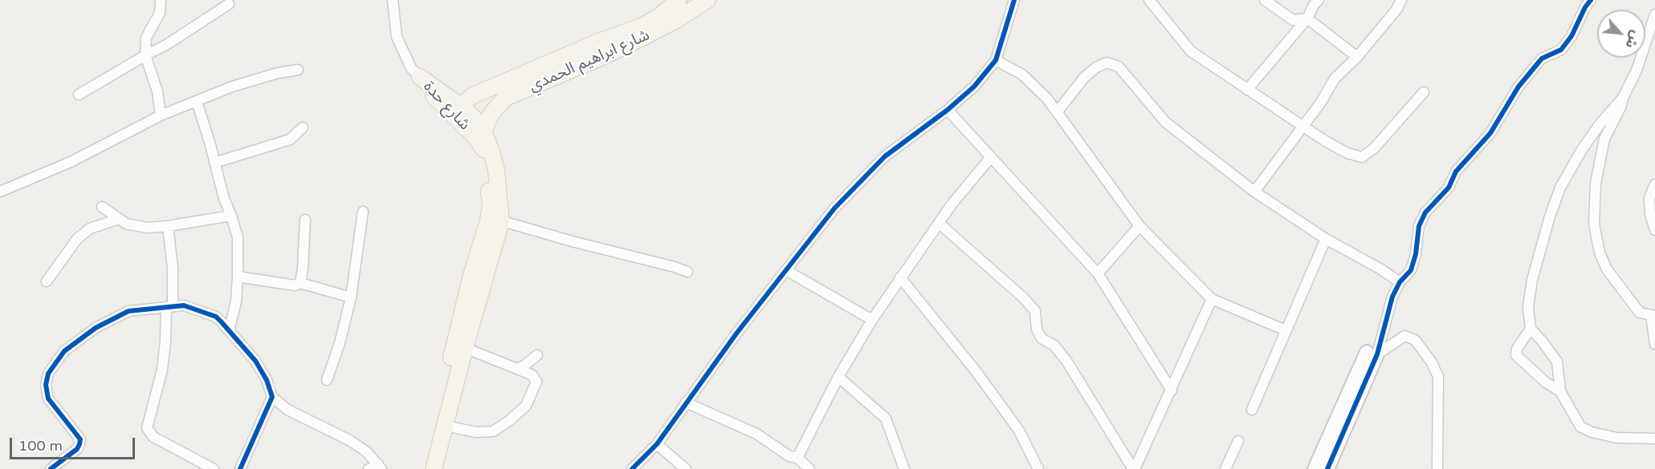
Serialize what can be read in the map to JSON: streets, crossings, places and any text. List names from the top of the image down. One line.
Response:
{"streets":{"main road":["شارع ابراهيم الحمدي","شارع حدة"]},"crossings":[["شارع ابراهيم الحمدي","شارع حدة"]],"scale_bar":"100 m","north":"bottom right"}
